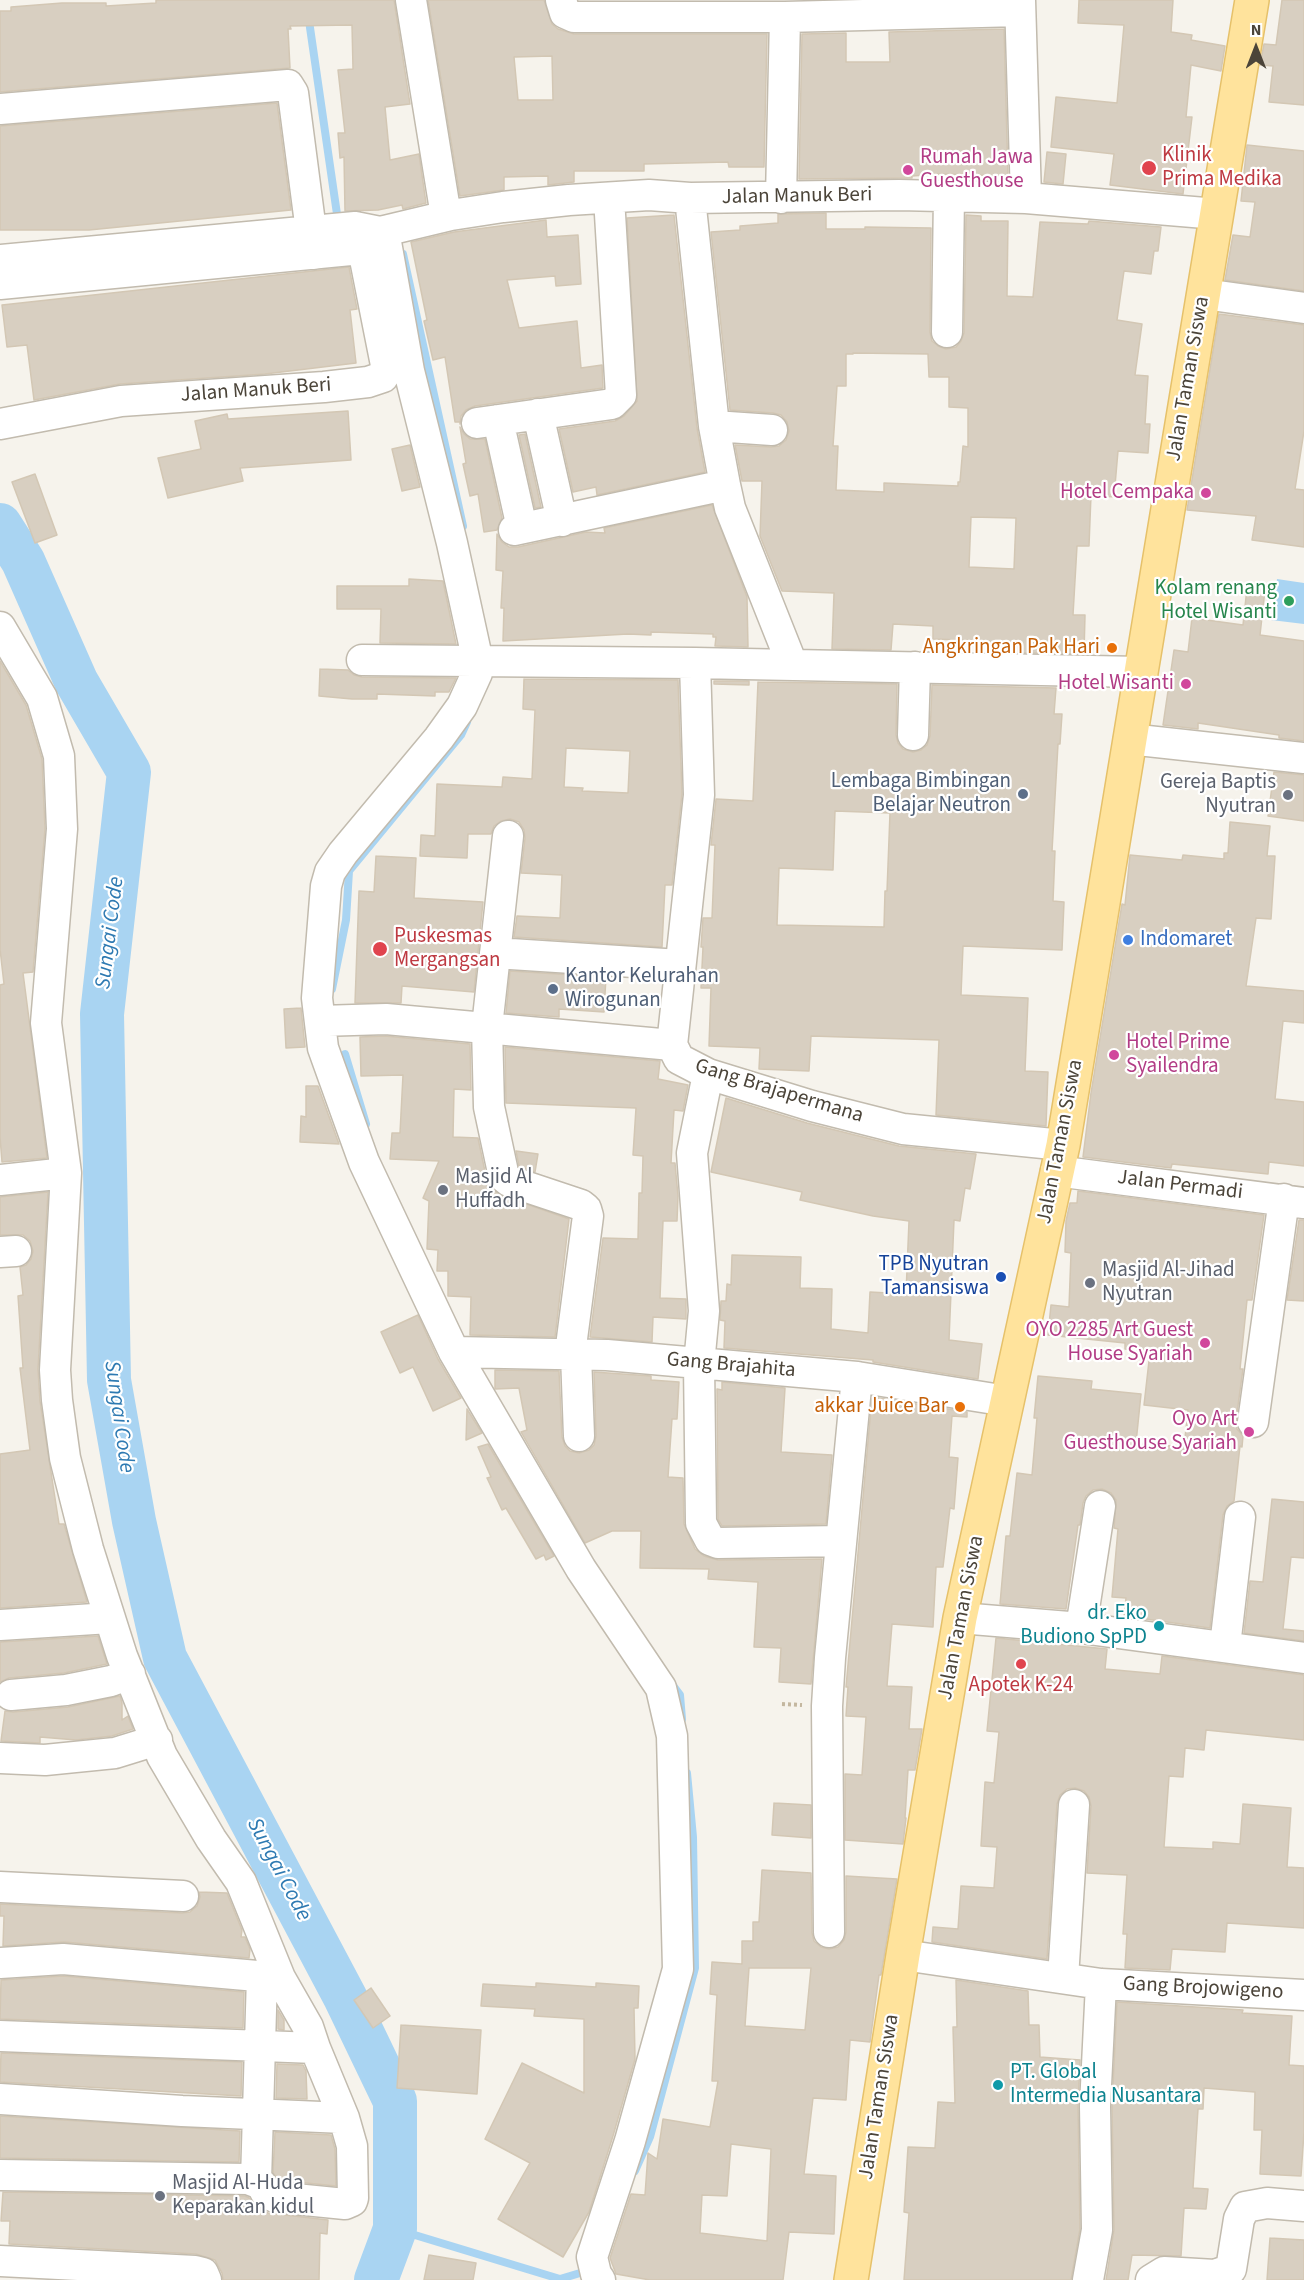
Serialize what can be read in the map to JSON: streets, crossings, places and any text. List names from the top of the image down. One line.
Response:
{"streets":{"main road":["Jalan Taman Siswa"],"street":["Jalan Manuk Beri","Gang Brajapermana","Jalan Permadi","Gang Brajahita","Gang Brojowigeno"]},"crossings":[["Jalan Manuk Beri","Jalan Taman Siswa"],["Jalan Taman Siswa","Gang Brajapermana"],["Jalan Taman Siswa","Jalan Permadi"],["Jalan Taman Siswa","Gang Brajahita"],["Jalan Taman Siswa","Gang Brojowigeno"],["Gang Brajapermana","Jalan Permadi"]],"water":["Sungai Code"],"places":["Klinik Prima Medika","Rumah Jawa Guesthouse","Hotel Cempaka","Kolam renang Hotel Wisanti","Angkringan Pak Hari","Hotel Wisanti","Lembaga Bimbingan Belajar Neutron","Gereja Baptis Nyutran","Indomaret","Puskesmas Mergangsan","Kantor Kelurahan Wirogunan","Hotel Prime Syailendra","Masjid Al Huffadh","TPB Nyutran Tamansiswa","Masjid Al-Jihad Nyutran","OYO 2285 Art Guest House Syariah","akkar Juice Bar","Oyo Art Guesthouse Syariah","dr. Eko Budiono SpPD","Apotek K-24","PT. Global Intermedia Nusantara","Masjid Al-Huda Keparakan kidul"],"north":"top"}
